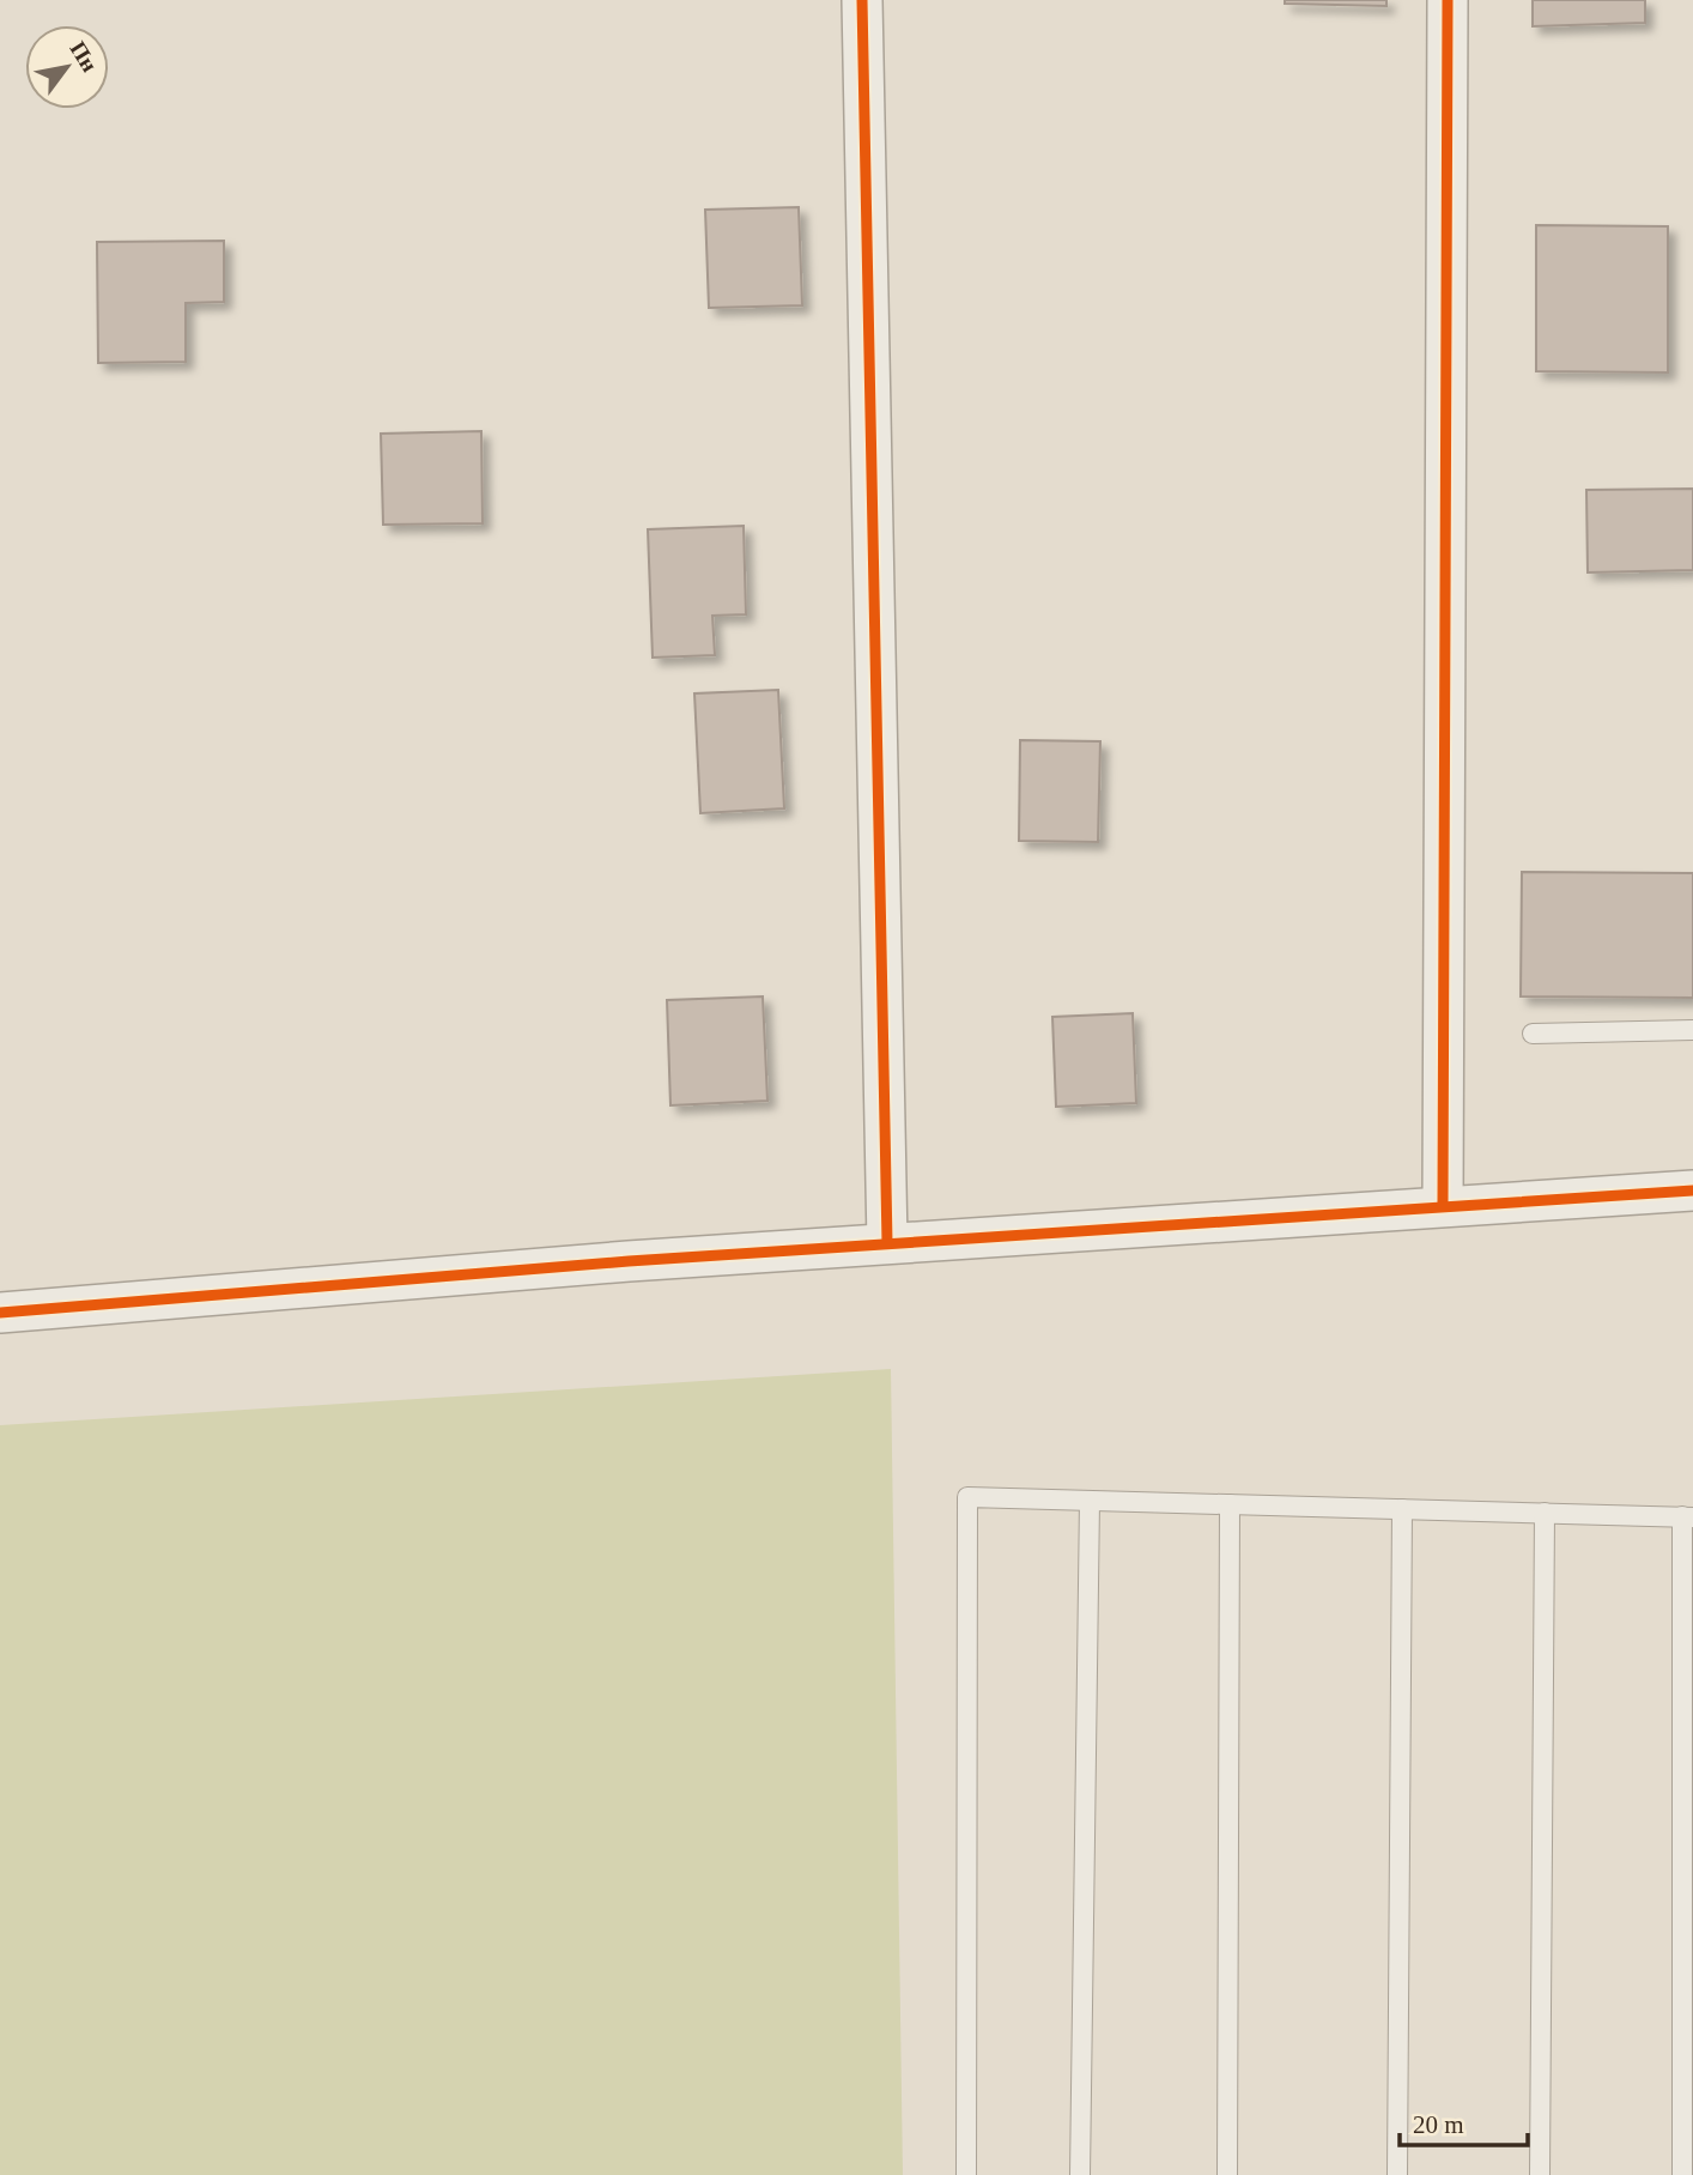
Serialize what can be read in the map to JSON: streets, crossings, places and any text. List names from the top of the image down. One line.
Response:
{"scale_bar":"20 m","north":"top right"}
